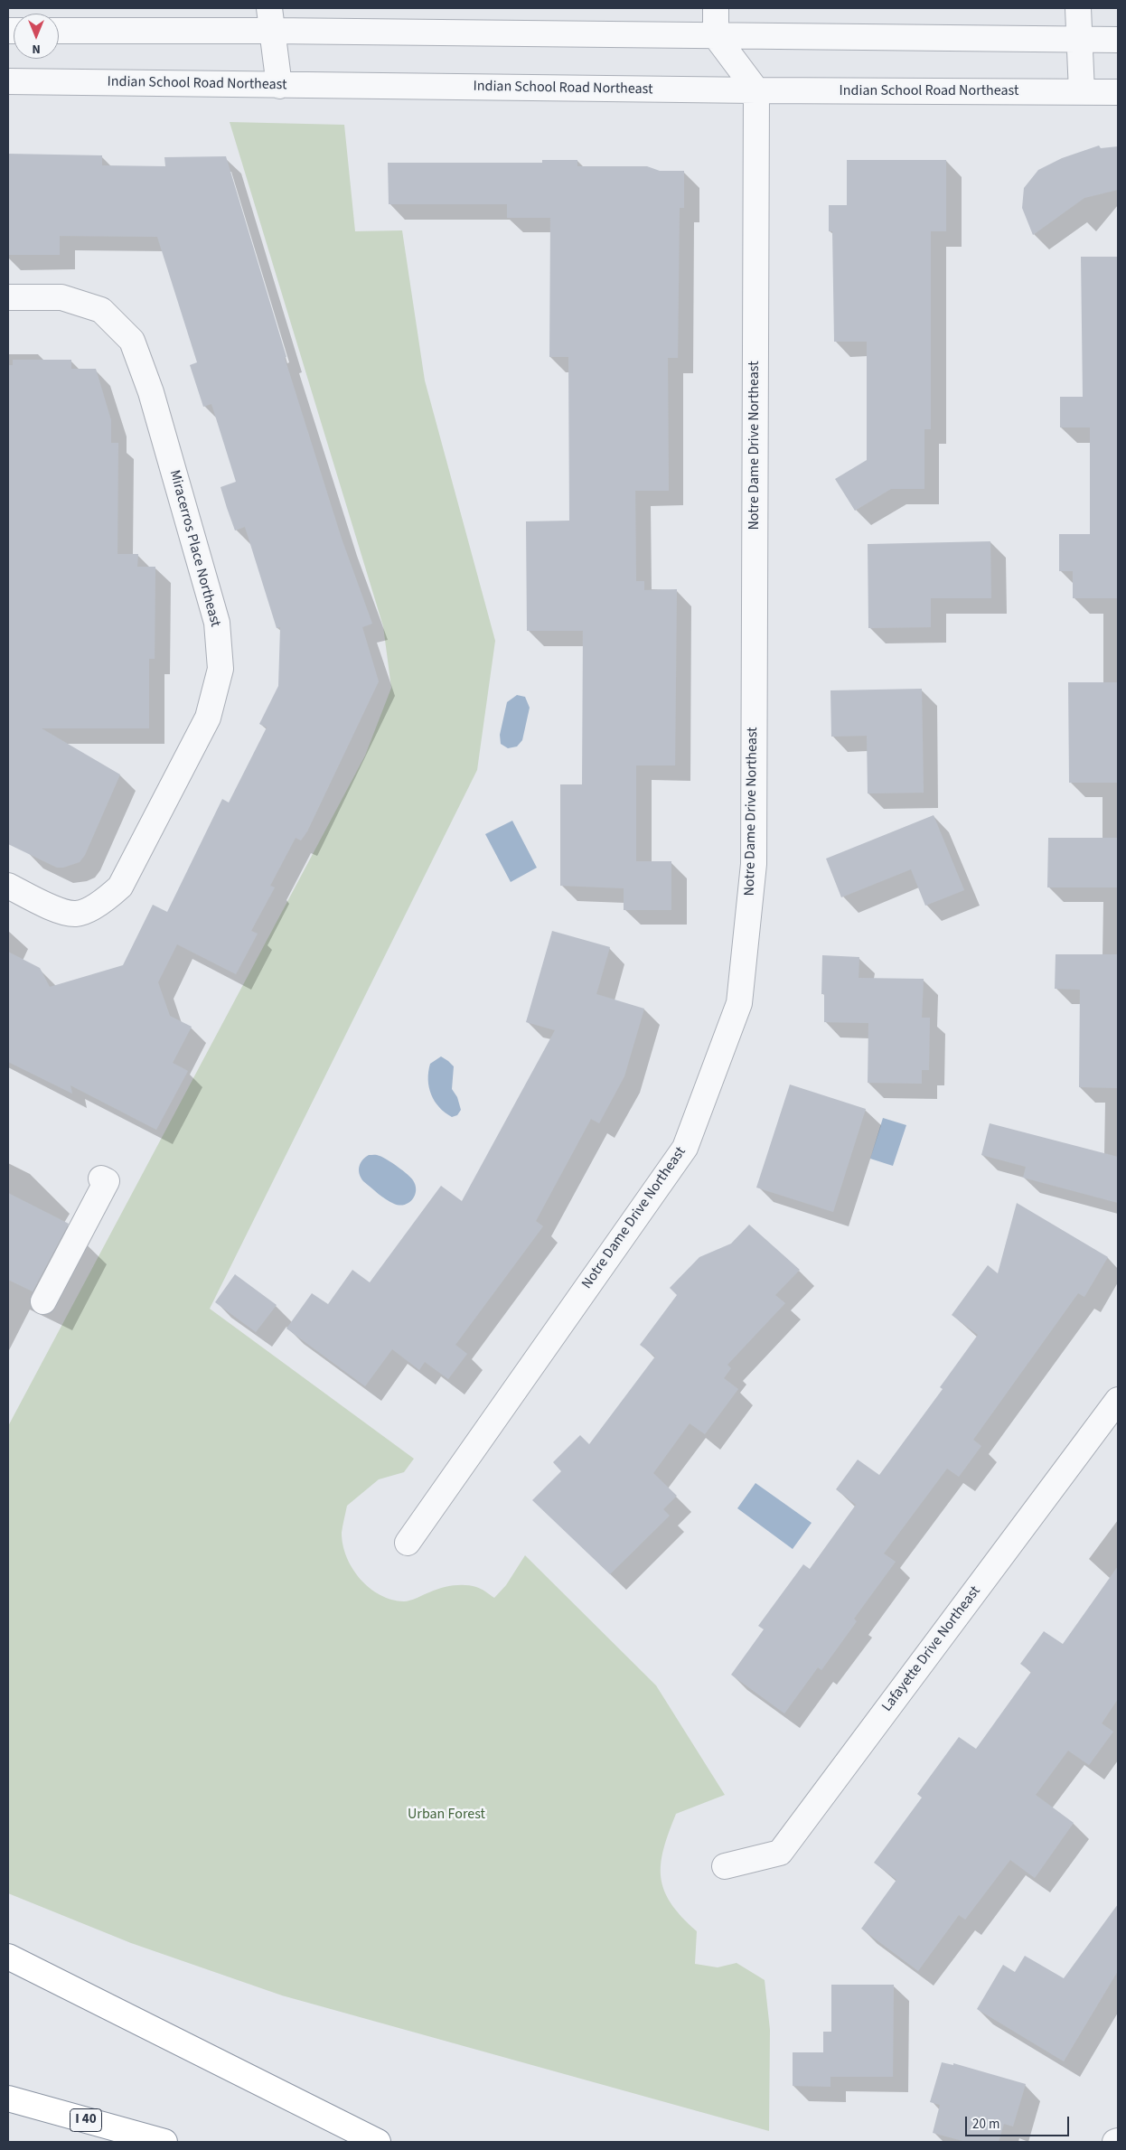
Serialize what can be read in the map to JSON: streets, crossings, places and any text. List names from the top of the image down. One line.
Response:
{"streets":{"highway":["I 40"],"street":["Indian School Road Northeast","Notre Dame Drive Northeast","Miracerros Place Northeast","Lafayette Drive Northeast"]},"crossings":[["Indian School Road Northeast","Notre Dame Drive Northeast"]],"parks":["Urban Forest"],"scale_bar":"20 m","north":"bottom"}
